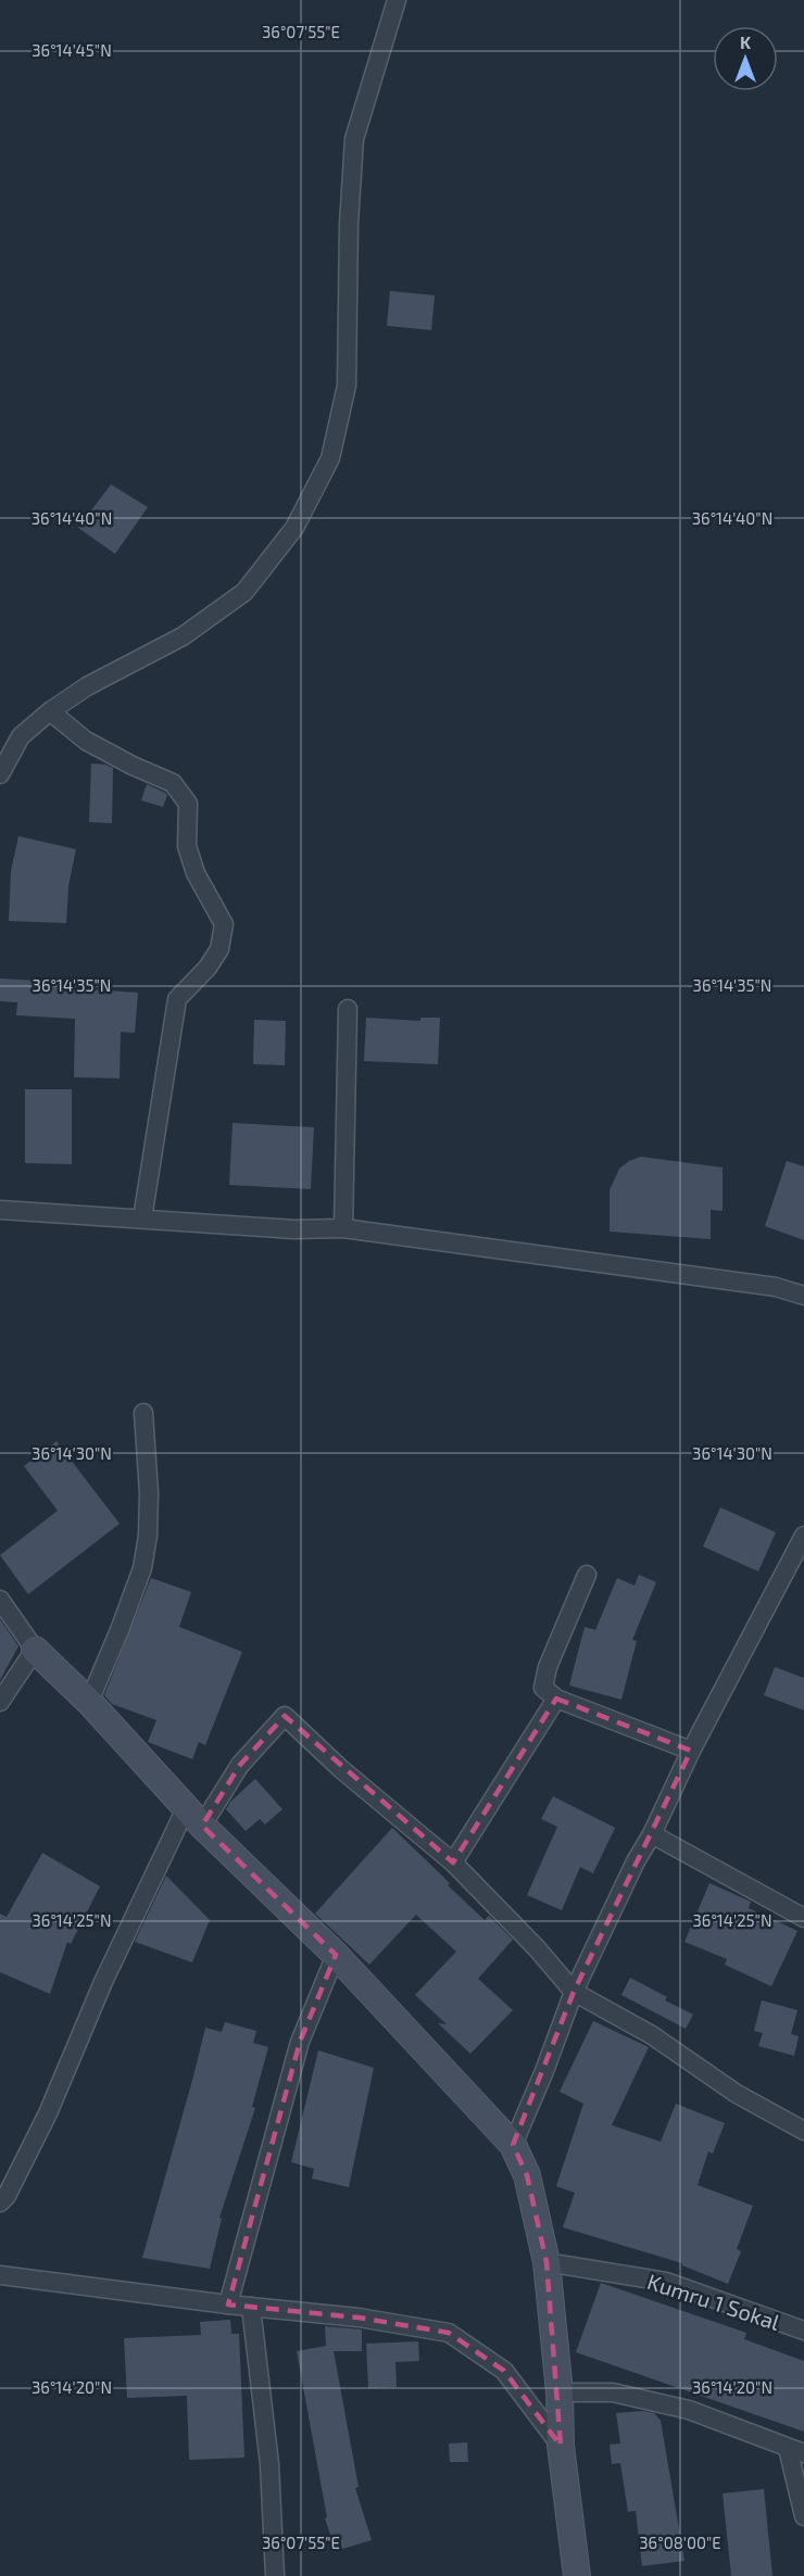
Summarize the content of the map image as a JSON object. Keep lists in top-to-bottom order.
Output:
{
  "streets": {
    "street": ["Kumru 1 Sokal"]
  },
  "north": "top",
  "coordinates": [
    "36°07'55\"E",
    "36°14'45\"N",
    "36°14'40\"N",
    "36°14'35\"N",
    "36°14'30\"N",
    "36°14'25\"N",
    "36°14'20\"N",
    "36°08'00\"E"
  ]
}
